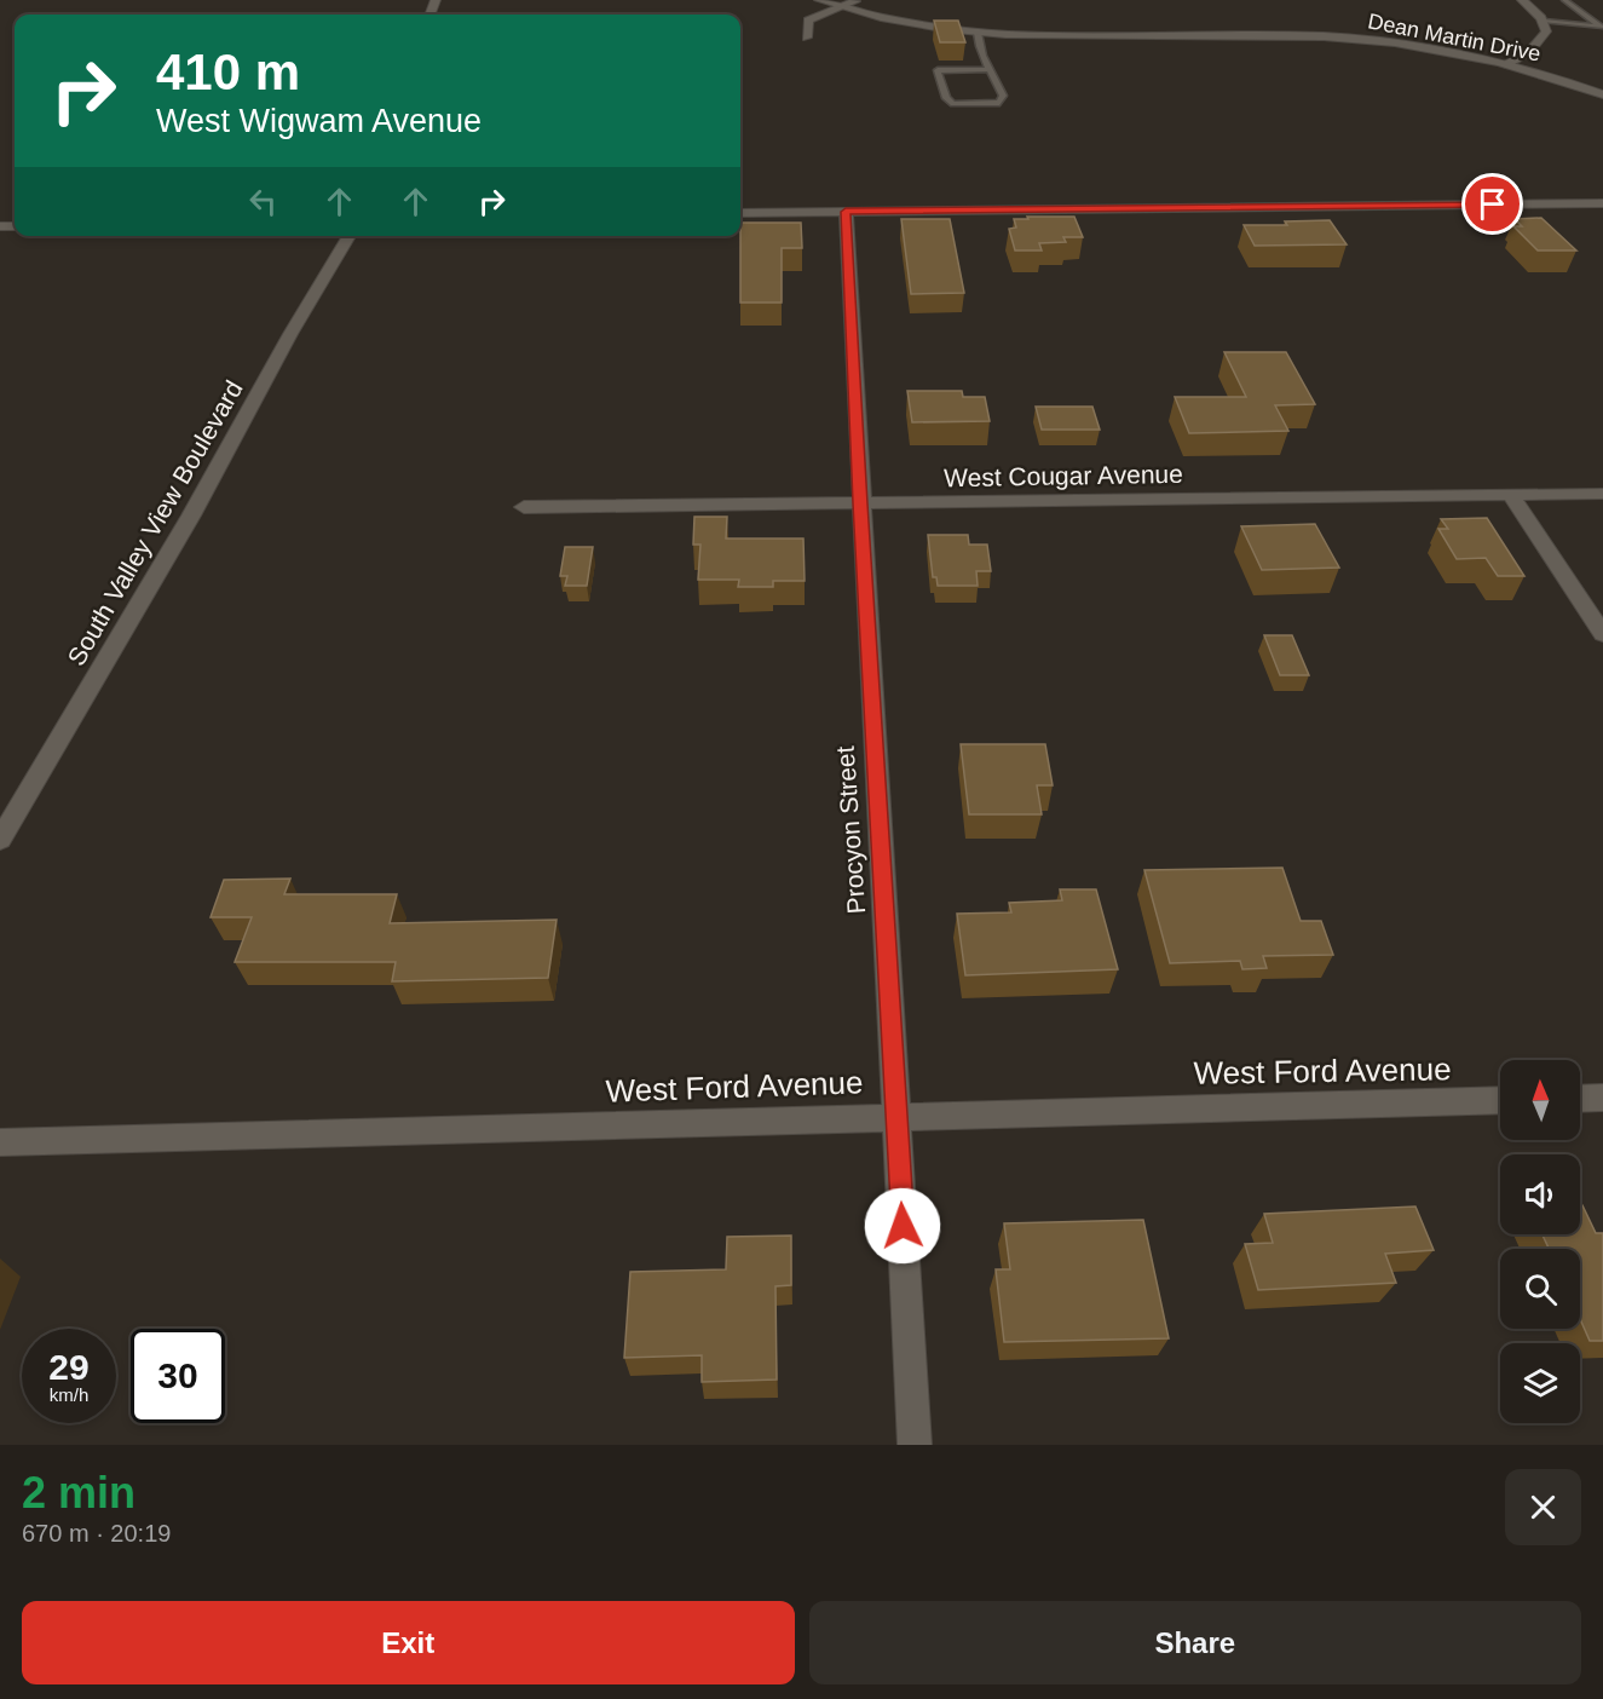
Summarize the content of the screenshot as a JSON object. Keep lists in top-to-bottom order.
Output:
{
  "streets": {
    "street": [
      "Dean Martin Drive",
      "West Cougar Avenue",
      "South Valley View Boulevard",
      "Procyon Street",
      "West Ford Avenue"
    ]
  },
  "crossings": [
    ["West Cougar Avenue", "Procyon Street"],
    ["Procyon Street", "West Ford Avenue"]
  ],
  "north": "top",
  "page": {
    "turn": ["410 m", "West Wigwam Avenue"],
    "speed": "29 km/h",
    "limit": "30",
    "heading": ["2 min", "670 m · 20:19"],
    "buttons": ["Exit", "Share"]
  }
}
